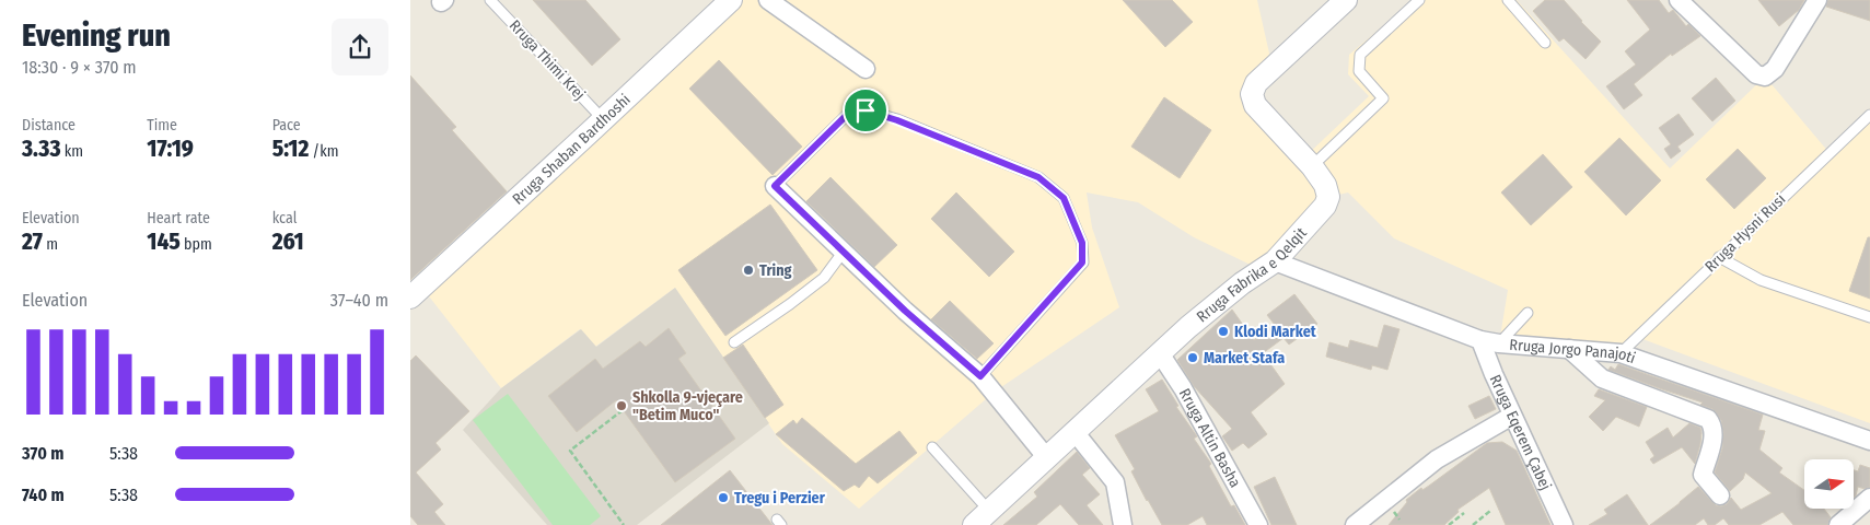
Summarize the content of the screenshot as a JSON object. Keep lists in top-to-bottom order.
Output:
{
  "streets": {
    "street": [
      "Rruga Shaban Bardhoshi",
      "Rruga Fabrika e Qelqit",
      "Rruga Jorgo Panajoti",
      "Rruga Eqerem Çabej",
      "Rruga Altin Basha"
    ],
    "lane": ["Rruga Thimi Krej", "Rruga Hysni Rusi"]
  },
  "crossings": [
    ["Rruga Thimi Krej", "Rruga Shaban Bardhoshi"],
    ["Rruga Hysni Rusi", "Rruga Jorgo Panajoti"],
    ["Rruga Fabrika e Qelqit", "Rruga Jorgo Panajoti"],
    ["Rruga Fabrika e Qelqit", "Rruga Altin Basha"],
    ["Rruga Jorgo Panajoti", "Rruga Eqerem Çabej"]
  ],
  "places": [
    "Tring",
    "Klodi Market",
    "Market Stafa",
    "Shkolla 9-vjeçare \"Betim Muco\"",
    "Tregu i Perzier"
  ],
  "north": "right",
  "page": {
    "heading": ["Evening run", "18:30 · 9 × 370 m"],
    "stats": [
      ["Distance", "3.33 km"],
      ["Time", "17:19"],
      ["Pace", "5:12 /km"],
      ["Elevation", "27 m"],
      ["Heart rate", "145 bpm"],
      ["kcal", "261"]
    ],
    "chart": ["Elevation", "37–40 m"],
    "list": [
      {
        "name": "370 m",
        "note": "5:38"
      },
      {
        "name": "740 m",
        "note": "5:38"
      }
    ]
  }
}
